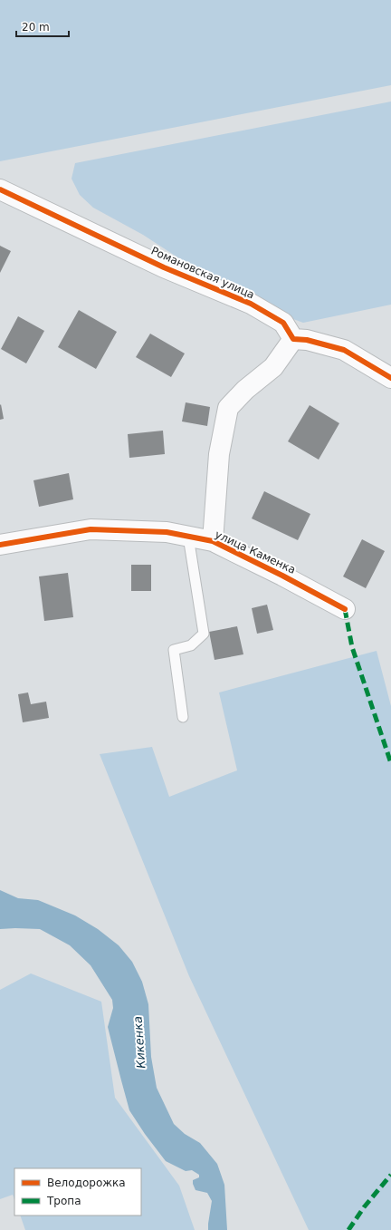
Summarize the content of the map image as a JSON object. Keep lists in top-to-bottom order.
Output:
{
  "streets": {
    "street": ["Романовская улица", "улица Каменка"]
  },
  "water": ["Кикенка"],
  "legend": ["Велодорожка", "Тропа"],
  "scale_bar": "20 m"
}
